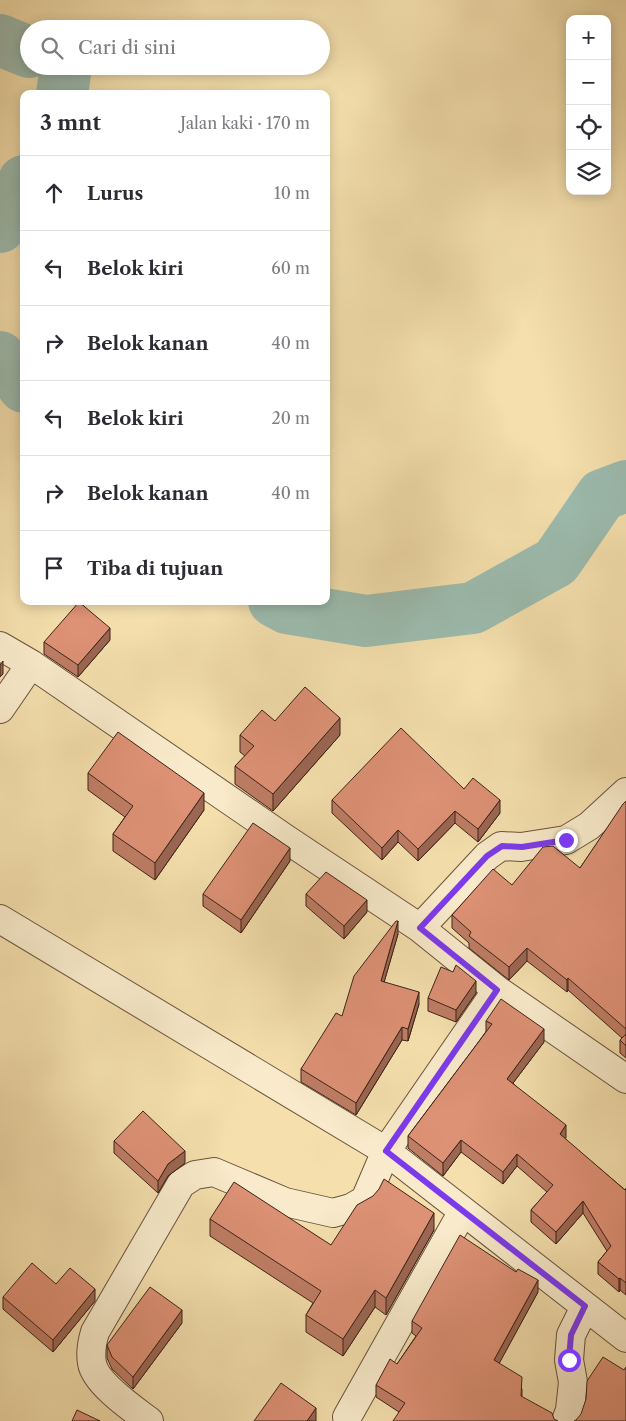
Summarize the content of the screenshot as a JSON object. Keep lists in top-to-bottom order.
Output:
{
  "page": {
    "map_buttons": ["+", "−"],
    "search": "Cari di sini",
    "heading": ["3 mnt", "Jalan kaki · 170 m"],
    "list": [
      ["Lurus", "10 m"],
      ["Belok kiri", "60 m"],
      ["Belok kanan", "40 m"],
      ["Belok kiri", "20 m"],
      ["Belok kanan", "40 m"],
      "Tiba di tujuan"
    ]
  }
}
